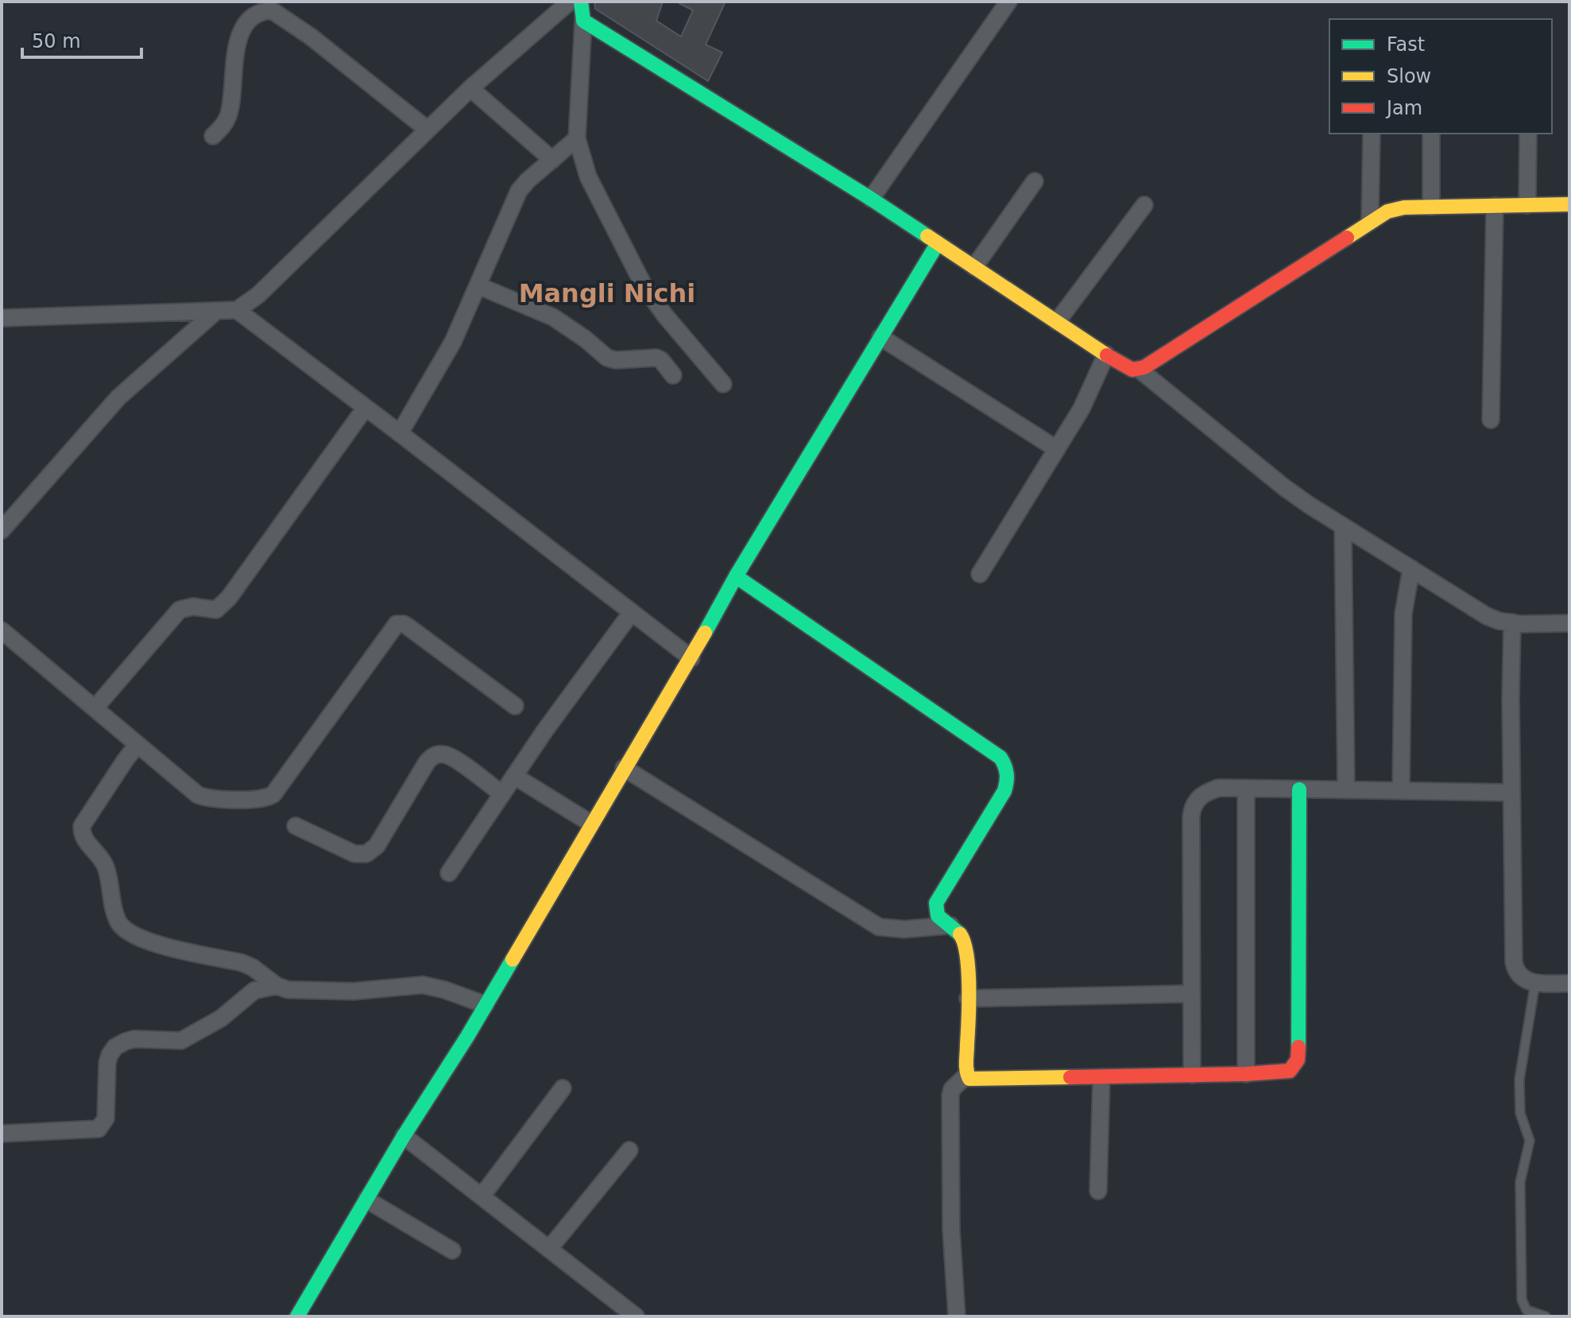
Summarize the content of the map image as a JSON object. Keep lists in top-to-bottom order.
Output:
{
  "districts": ["Mangli Nichi"],
  "legend": ["Fast", "Slow", "Jam"],
  "scale_bar": "50 m"
}
